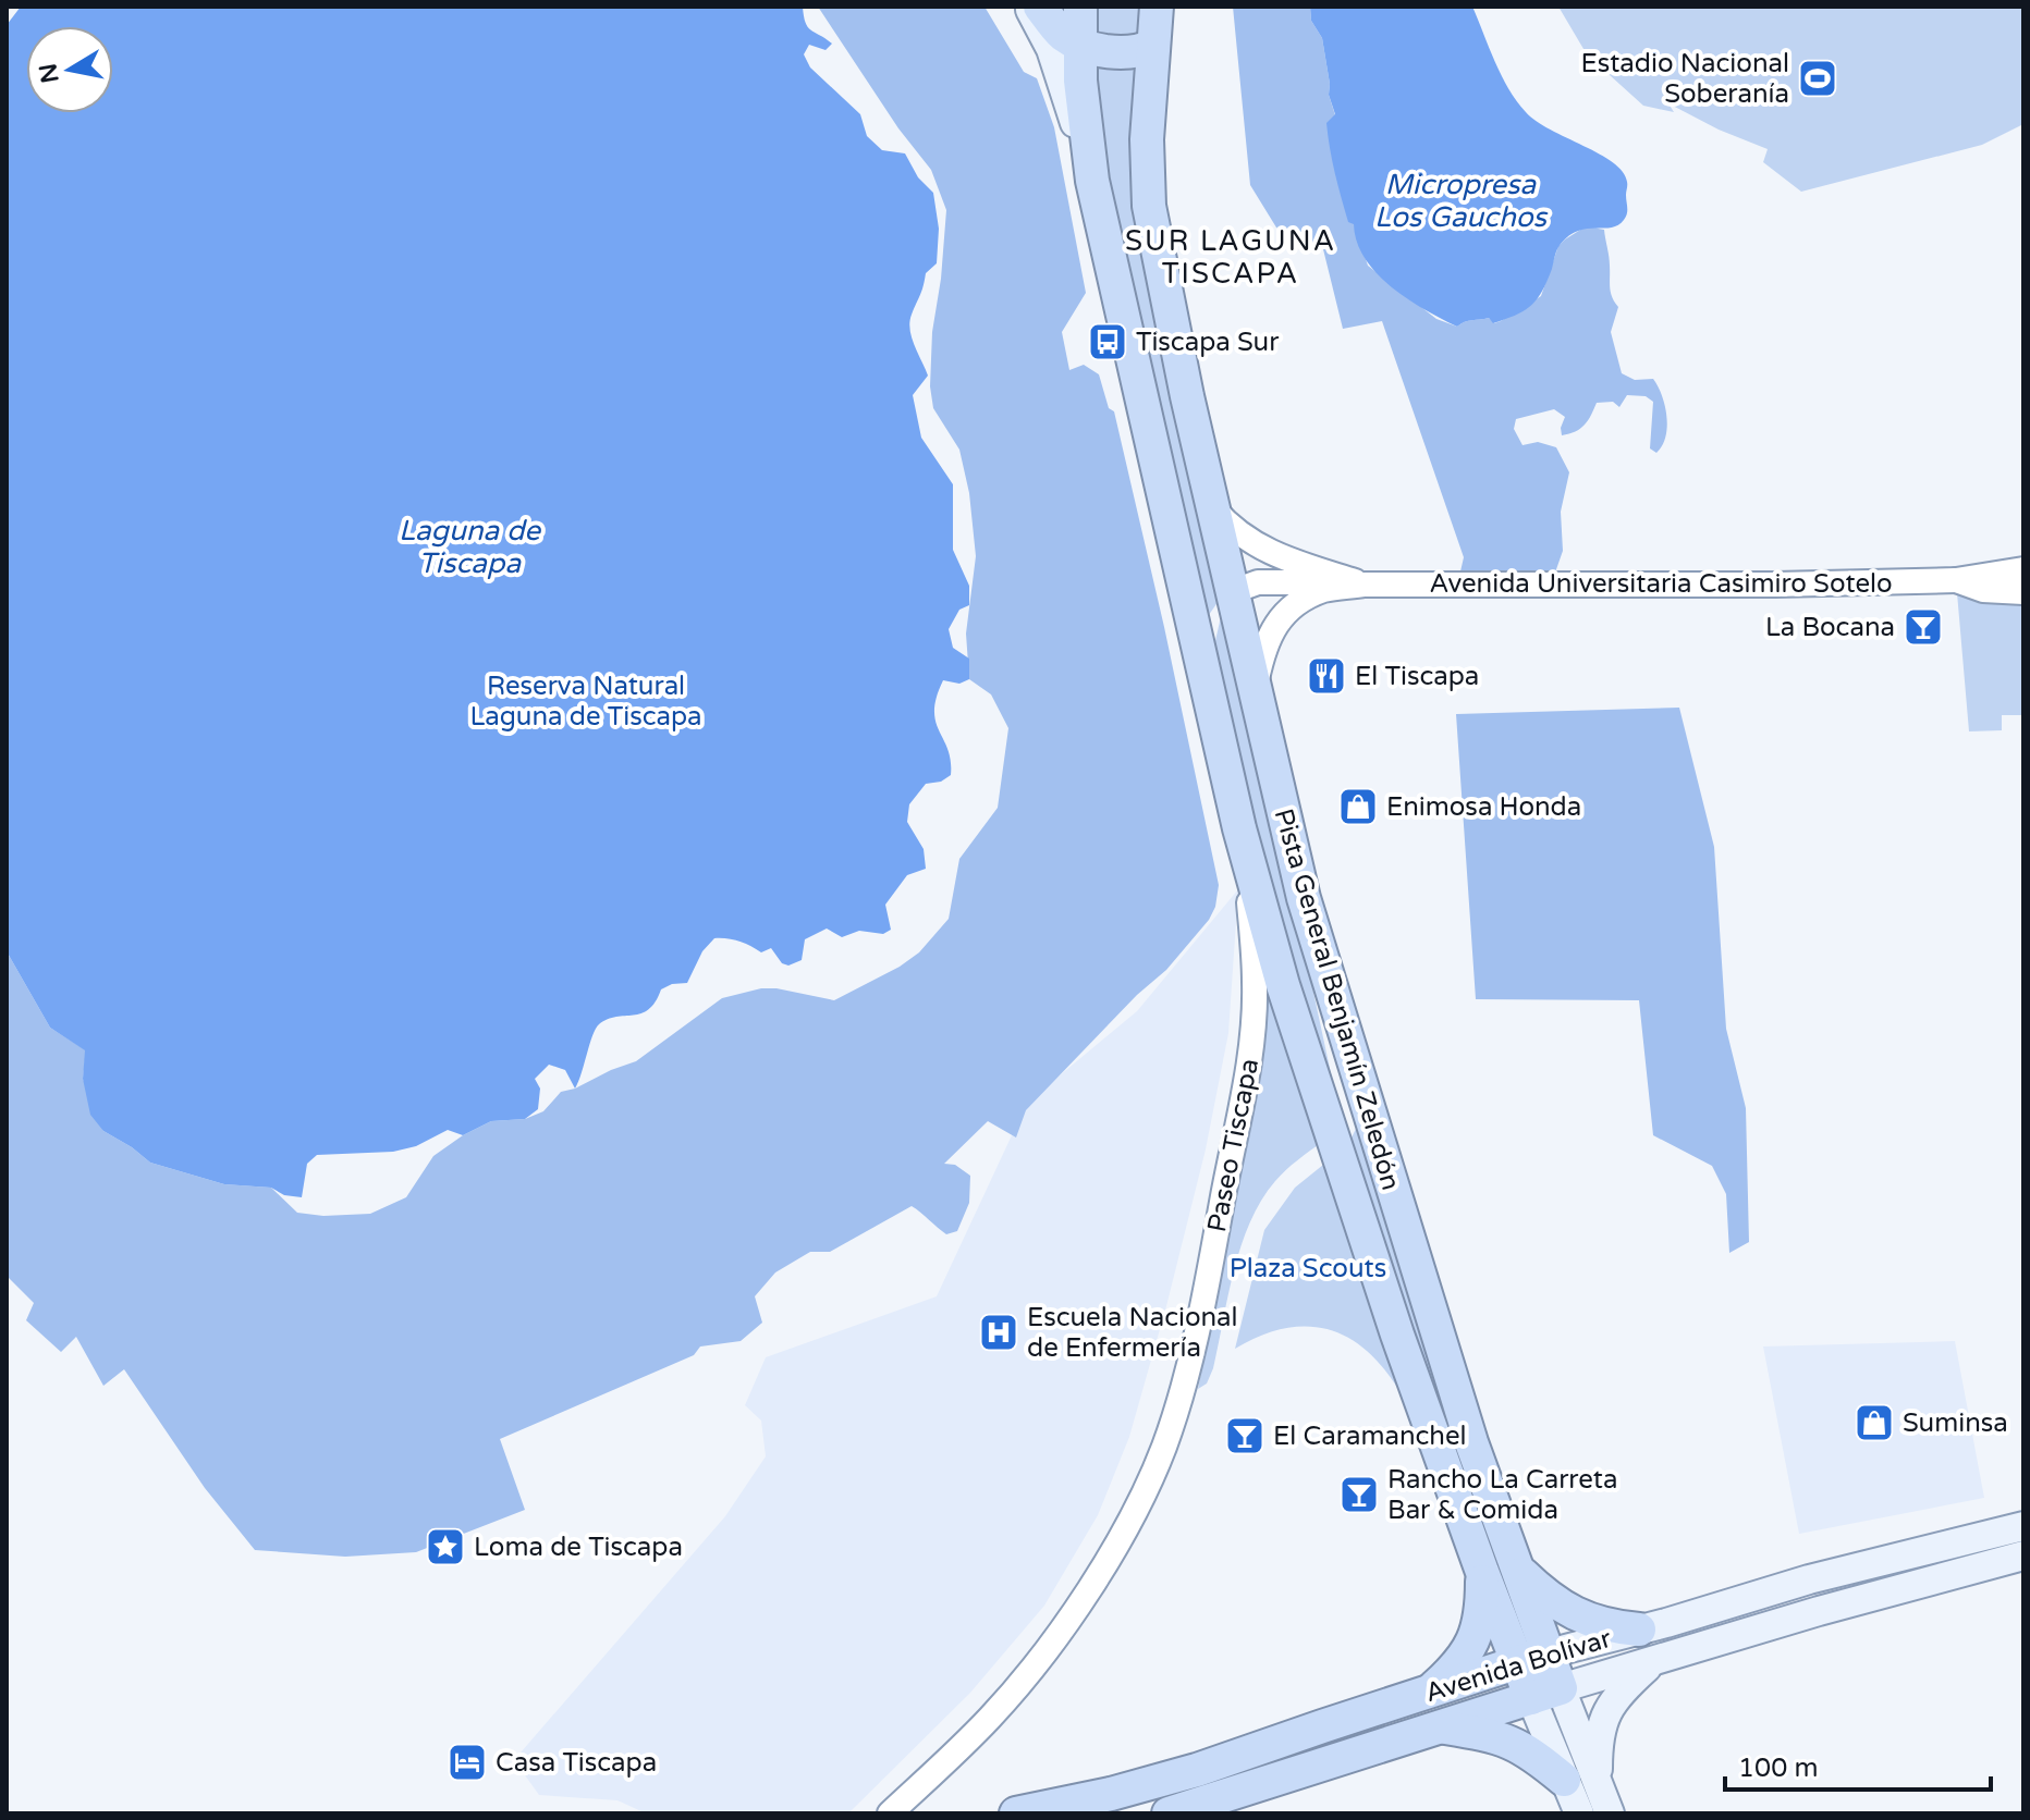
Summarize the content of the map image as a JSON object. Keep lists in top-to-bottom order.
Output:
{
  "streets": {
    "highway": ["Pista General Benjamín Zeledón", "Avenida Bolívar"],
    "street": ["Avenida Universitaria Casimiro Sotelo", "Paseo Tiscapa"]
  },
  "crossings": [
    ["Avenida Universitaria Casimiro Sotelo", "Pista General Benjamín Zeledón"],
    ["Pista General Benjamín Zeledón", "Paseo Tiscapa"],
    ["Pista General Benjamín Zeledón", "Avenida Bolívar"]
  ],
  "districts": ["SUR LAGUNA TISCAPA"],
  "water": ["Micropresa Los Gauchos", "Laguna de Tiscapa"],
  "parks": ["Reserva Natural Laguna de Tiscapa", "Plaza Scouts"],
  "places": {
    "sports": ["Estadio Nacional Soberanía"],
    "bus stop": ["Tiscapa Sur"],
    "bar": ["La Bocana", "El Caramanchel", "Rancho La Carreta Bar & Comida"],
    "restaurant": ["El Tiscapa"],
    "shop": ["Enimosa Honda", "Suminsa"],
    "hospital": ["Escuela Nacional de Enfermería"],
    "place": ["Loma de Tiscapa"],
    "hotel": ["Casa Tiscapa"]
  },
  "scale_bar": "100 m",
  "north": "left"
}
